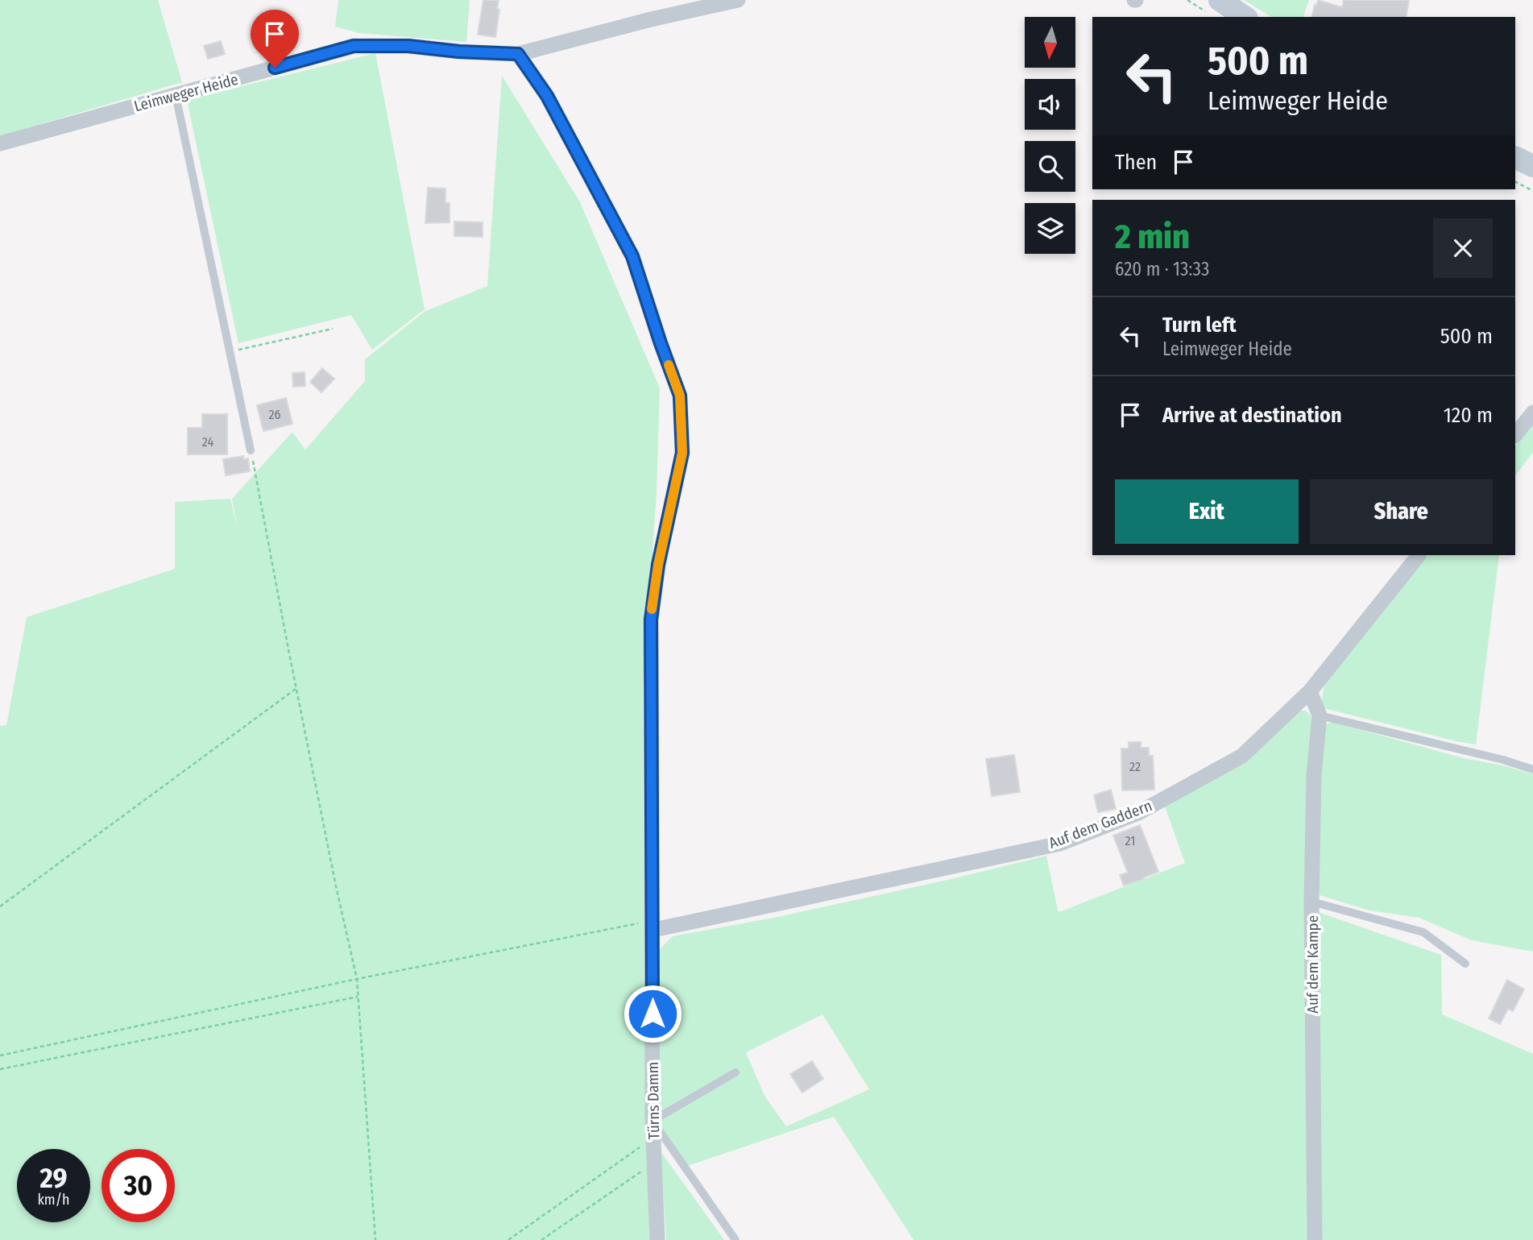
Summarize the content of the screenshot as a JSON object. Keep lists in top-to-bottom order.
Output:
{
  "streets": {
    "street": [
      "Leimweger Heide",
      "Auf dem Gaddern",
      "Auf dem Kampe",
      "Türns Damm"
    ]
  },
  "crossings": [
    ["Leimweger Heide", "Türns Damm"],
    ["Auf dem Gaddern", "Auf dem Kampe"],
    ["Auf dem Gaddern", "Türns Damm"]
  ],
  "house_numbers": [
    "26",
    "24",
    "22",
    "21"
  ],
  "north": "bottom",
  "page": {
    "turn": ["500 m", "Leimweger Heide"],
    "then": "Then",
    "heading": ["2 min", "620 m · 13:33"],
    "list": [
      {
        "name": "Turn left",
        "note": "Leimweger Heide",
        "value": "500 m"
      },
      {
        "name": "Arrive at destination",
        "value": "120 m"
      }
    ],
    "buttons": ["Exit", "Share"],
    "speed": "29 km/h",
    "limit": "30"
  }
}
